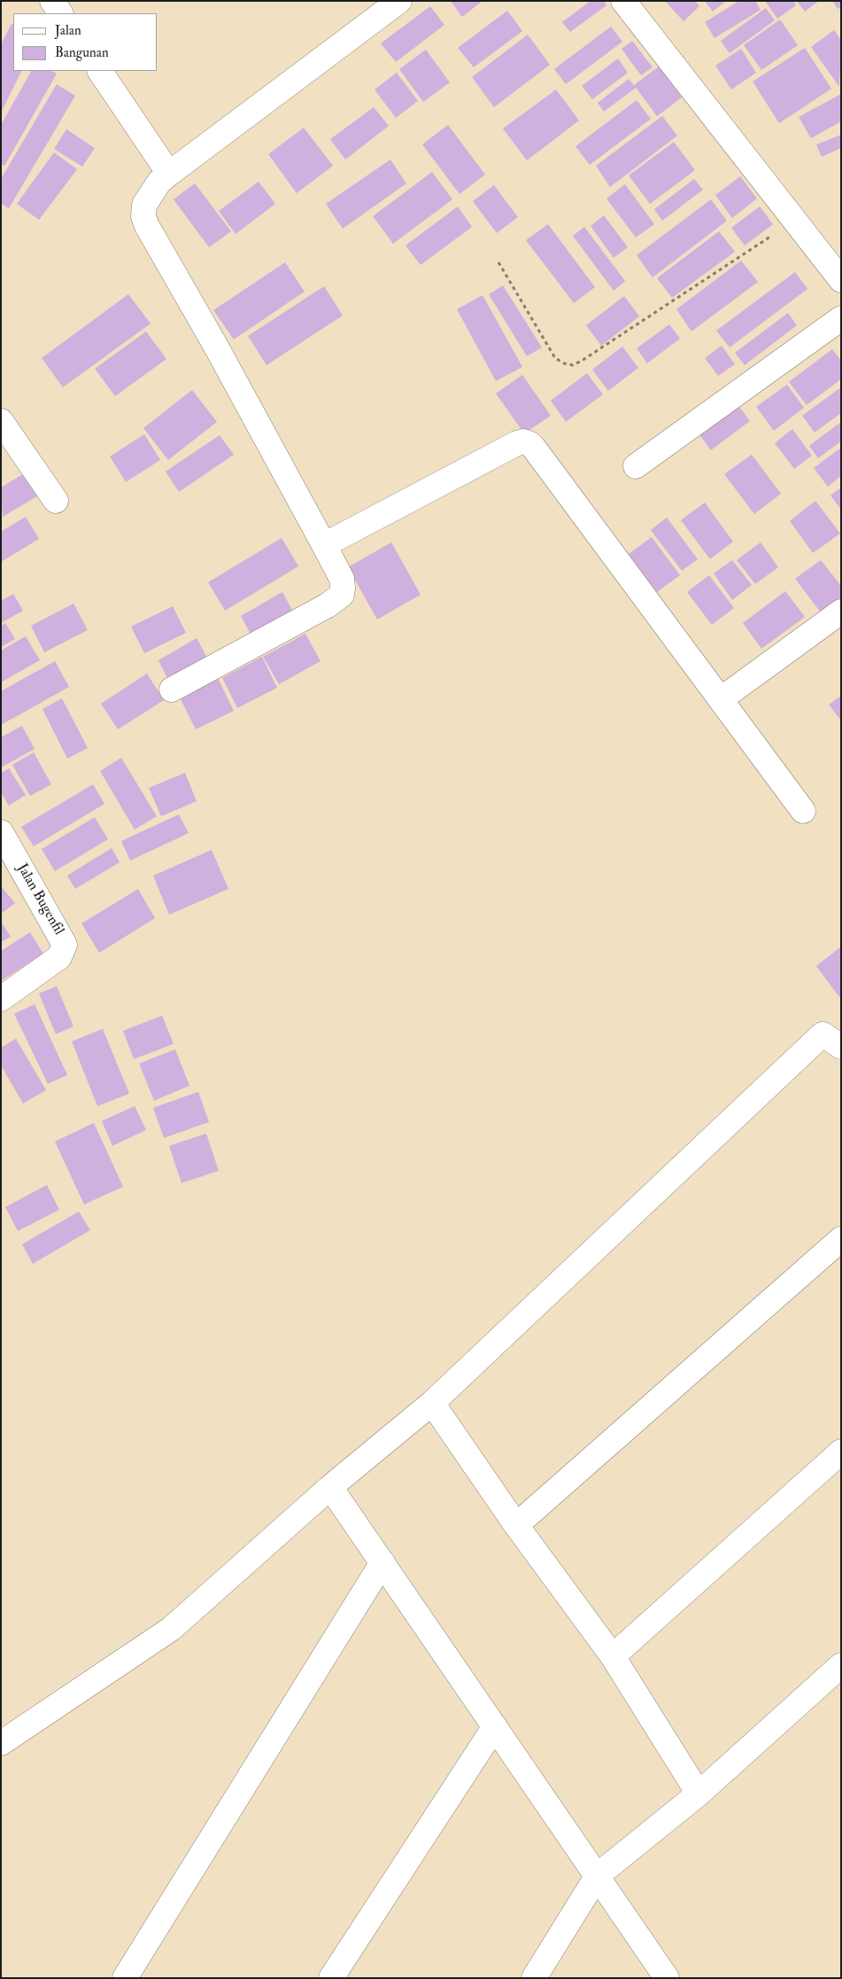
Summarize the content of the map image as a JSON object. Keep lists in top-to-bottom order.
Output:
{
  "streets": {
    "street": ["Jalan Bugenfil"]
  },
  "legend": ["Jalan", "Bangunan"]
}
